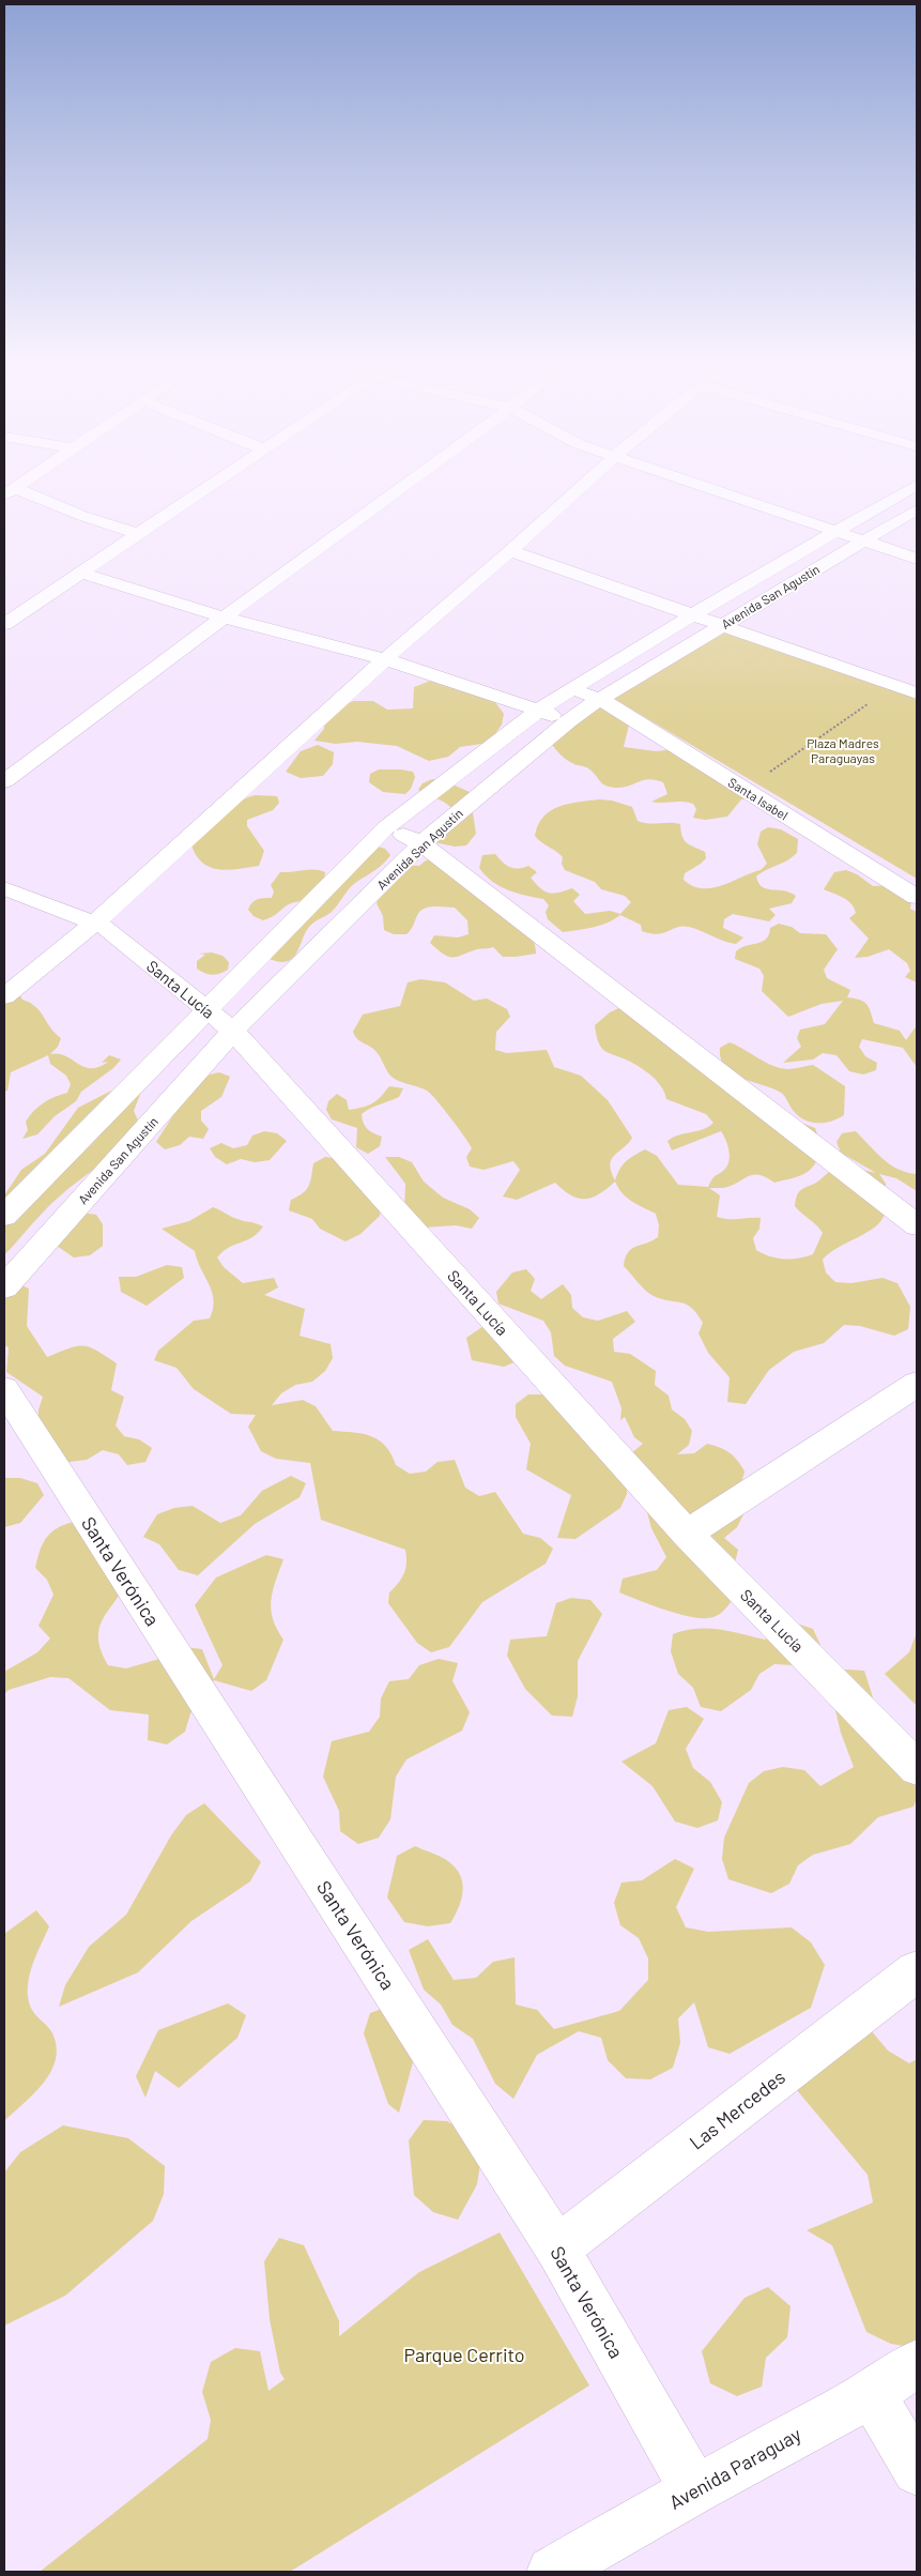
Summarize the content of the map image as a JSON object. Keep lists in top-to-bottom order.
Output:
{
  "streets": {
    "street": [
      "Avenida San Agustín",
      "Santa Isabel",
      "Santa Lucía",
      "Santa Verónica",
      "Las Mercedes",
      "Avenida Paraguay"
    ]
  },
  "crossings": [
    ["Avenida San Agustín", "Santa Isabel"],
    ["Avenida San Agustín", "Santa Lucía"],
    ["Santa Verónica", "Las Mercedes"],
    ["Santa Verónica", "Avenida Paraguay"]
  ],
  "parks": ["Plaza Madres Paraguayas", "Parque Cerrito"]
}
